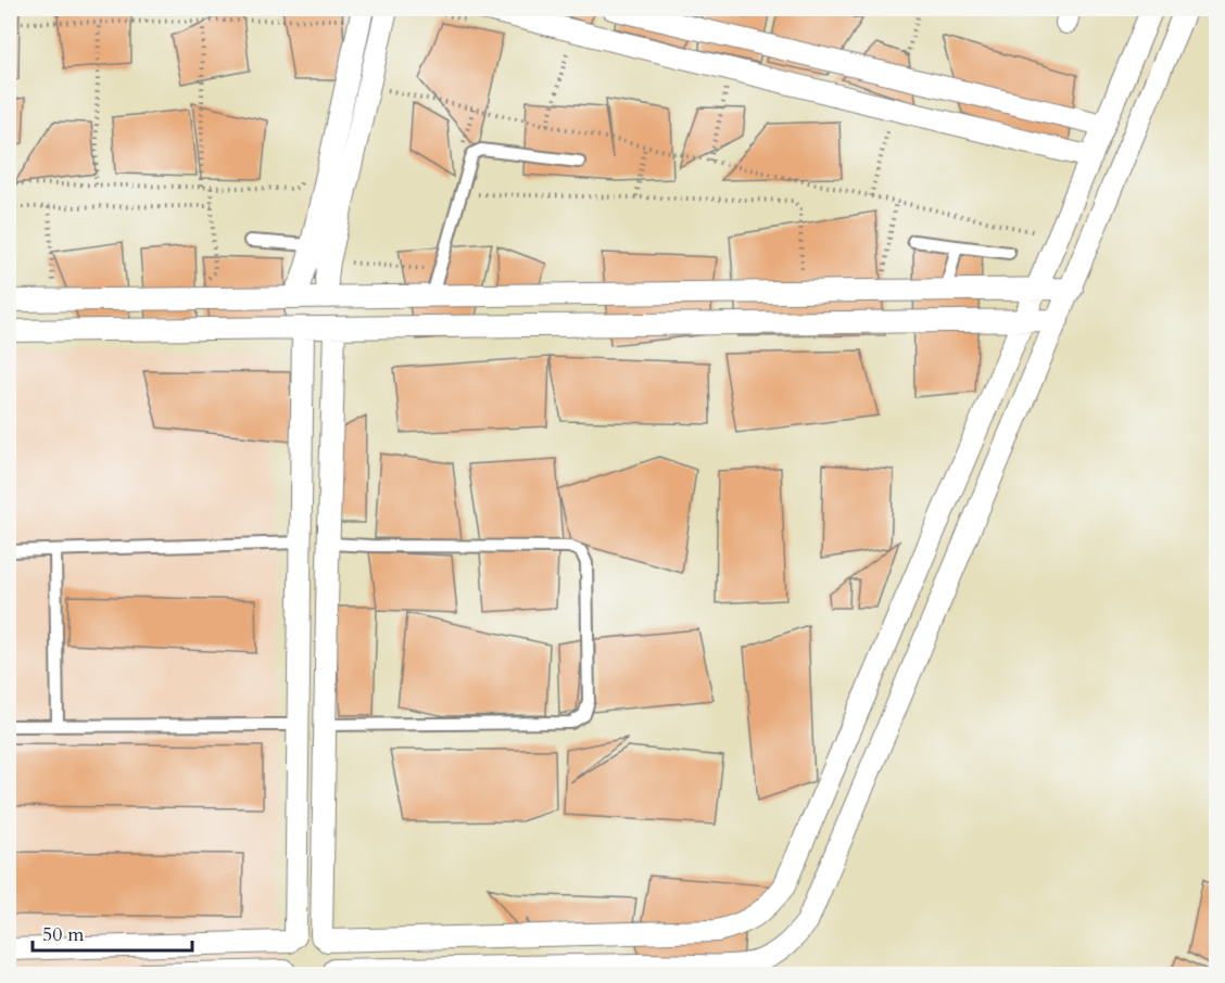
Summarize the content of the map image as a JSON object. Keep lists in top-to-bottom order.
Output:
{
  "scale_bar": "50 m"
}
